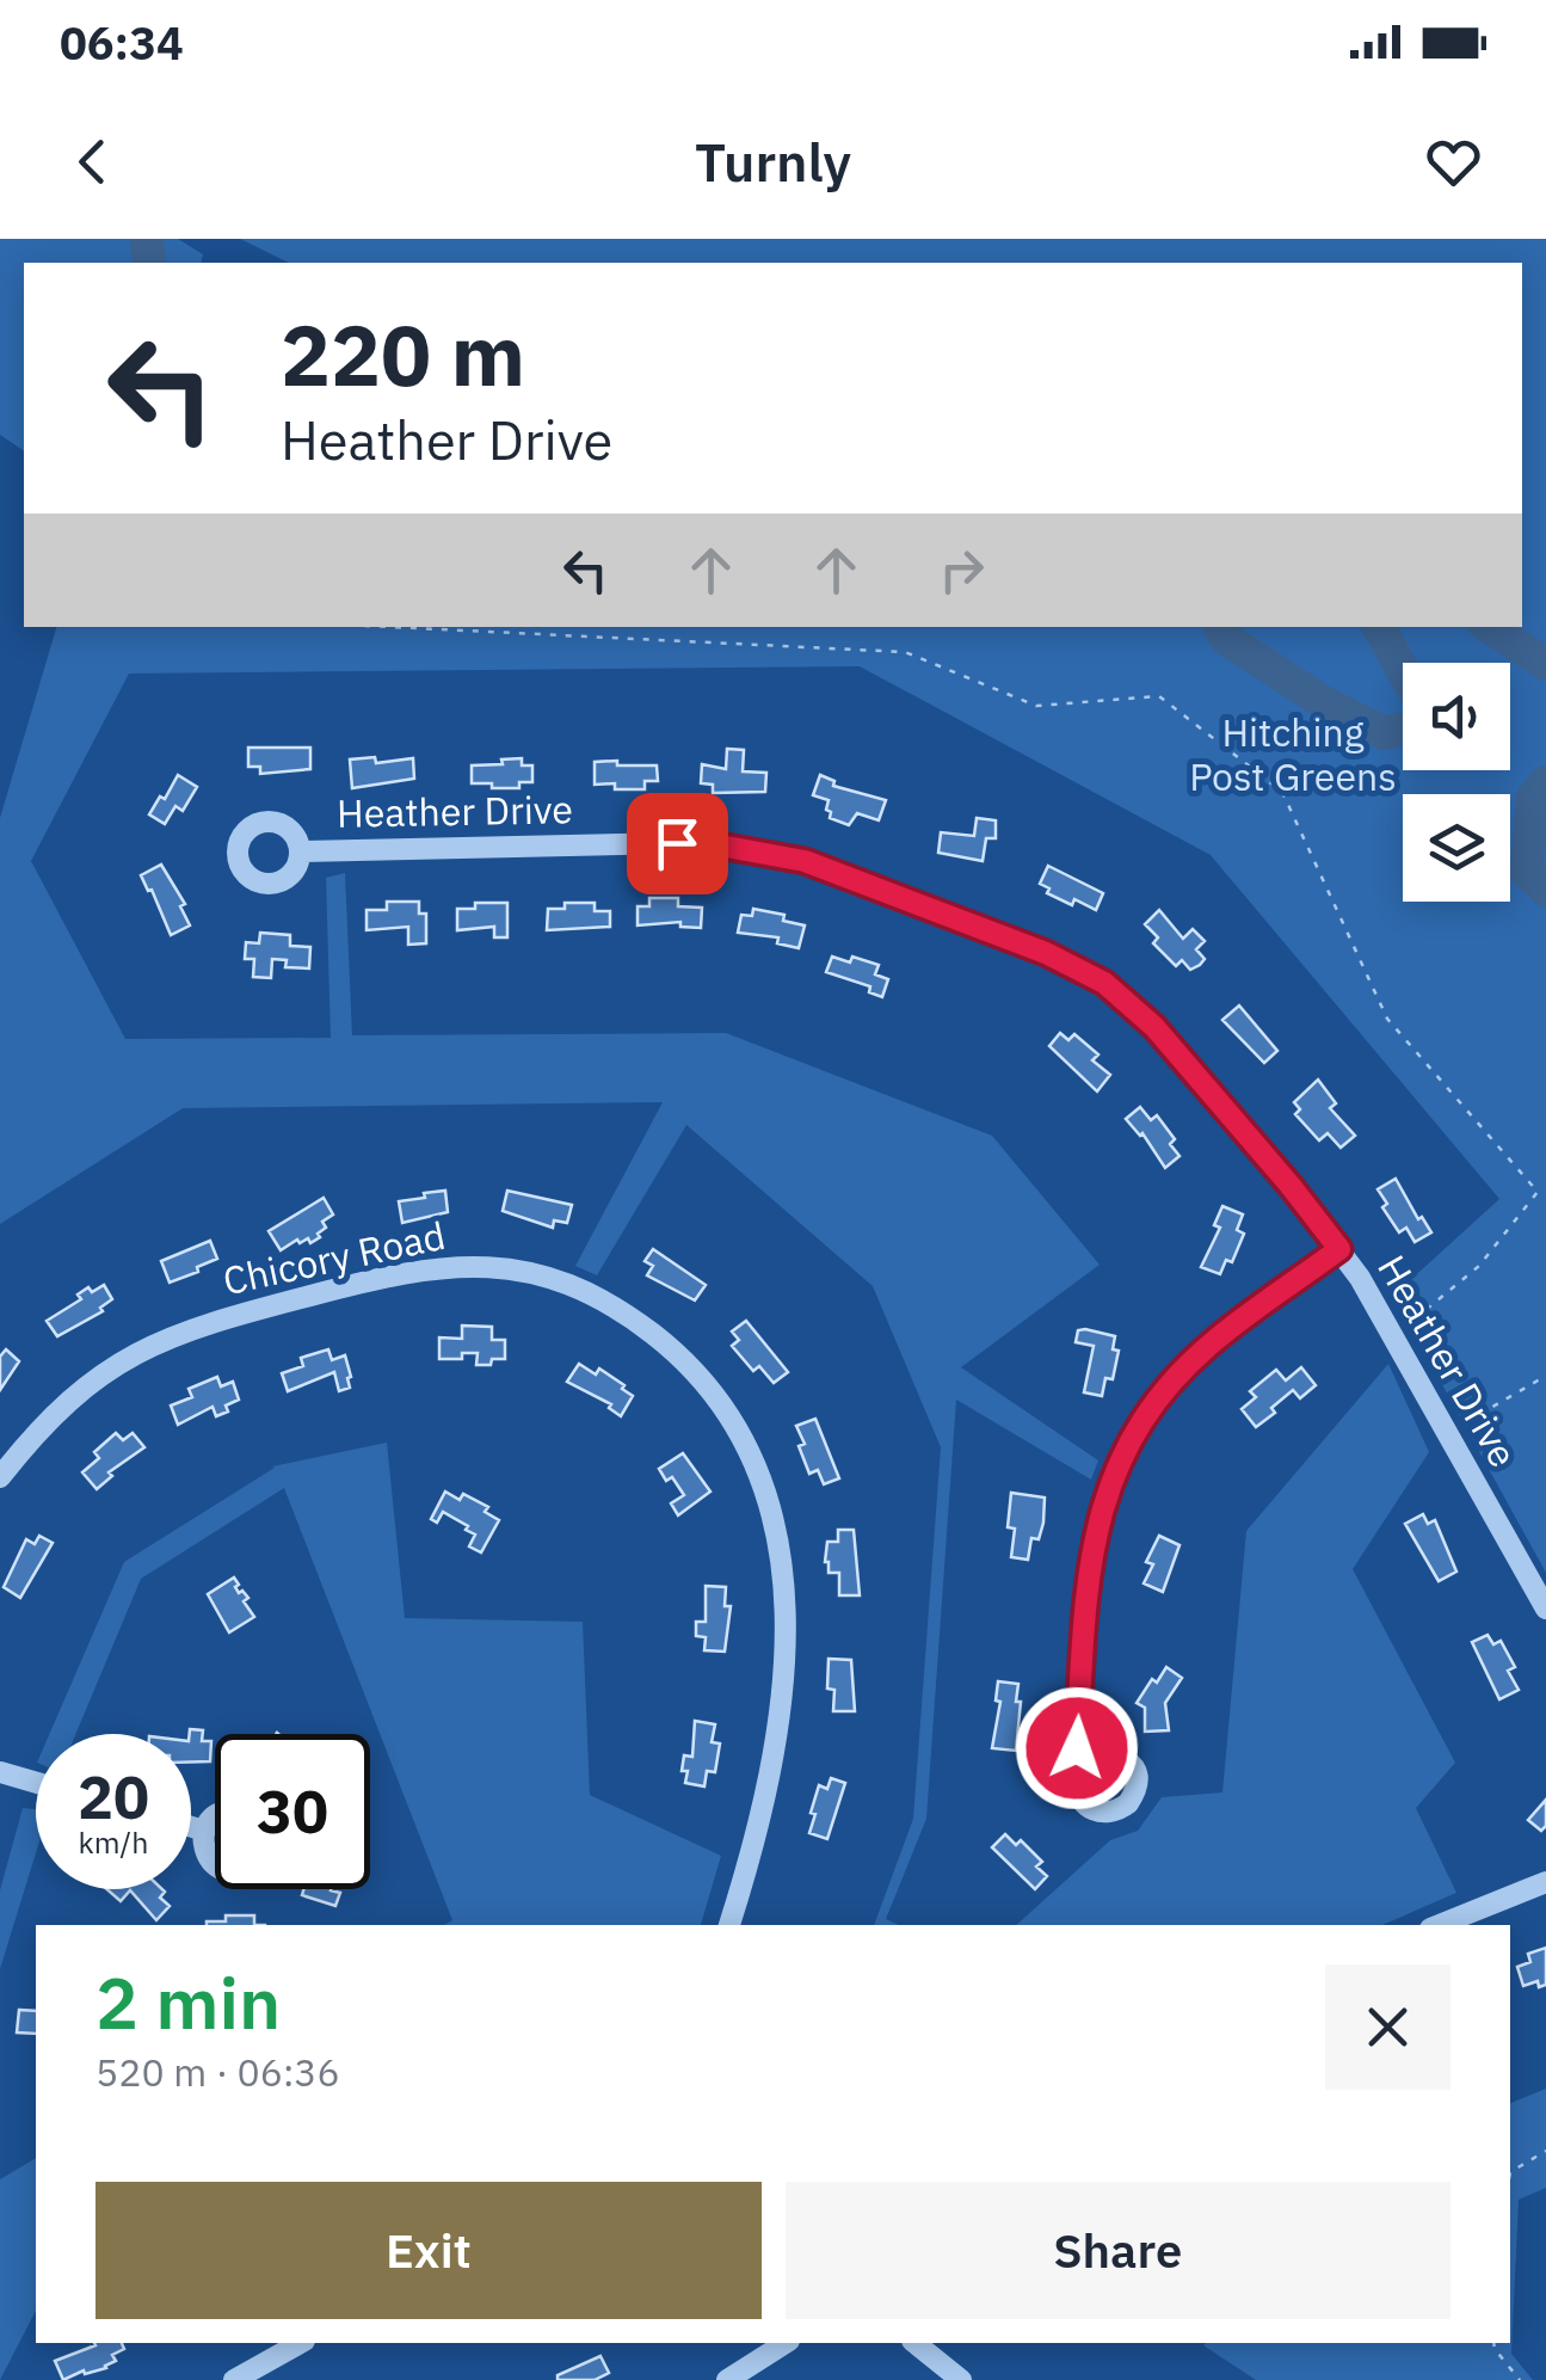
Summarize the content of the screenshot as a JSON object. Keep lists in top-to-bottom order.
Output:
{
  "streets": {
    "street": ["Heather Drive", "Chicory Road"]
  },
  "parks": ["Hitching Post Greens"],
  "page": {
    "status": "06:34",
    "header": "Turnly",
    "turn": ["220 m", "Heather Drive"],
    "speed": "20 km/h",
    "limit": "30",
    "heading": ["2 min", "520 m · 06:36"],
    "buttons": ["Exit", "Share"]
  }
}
